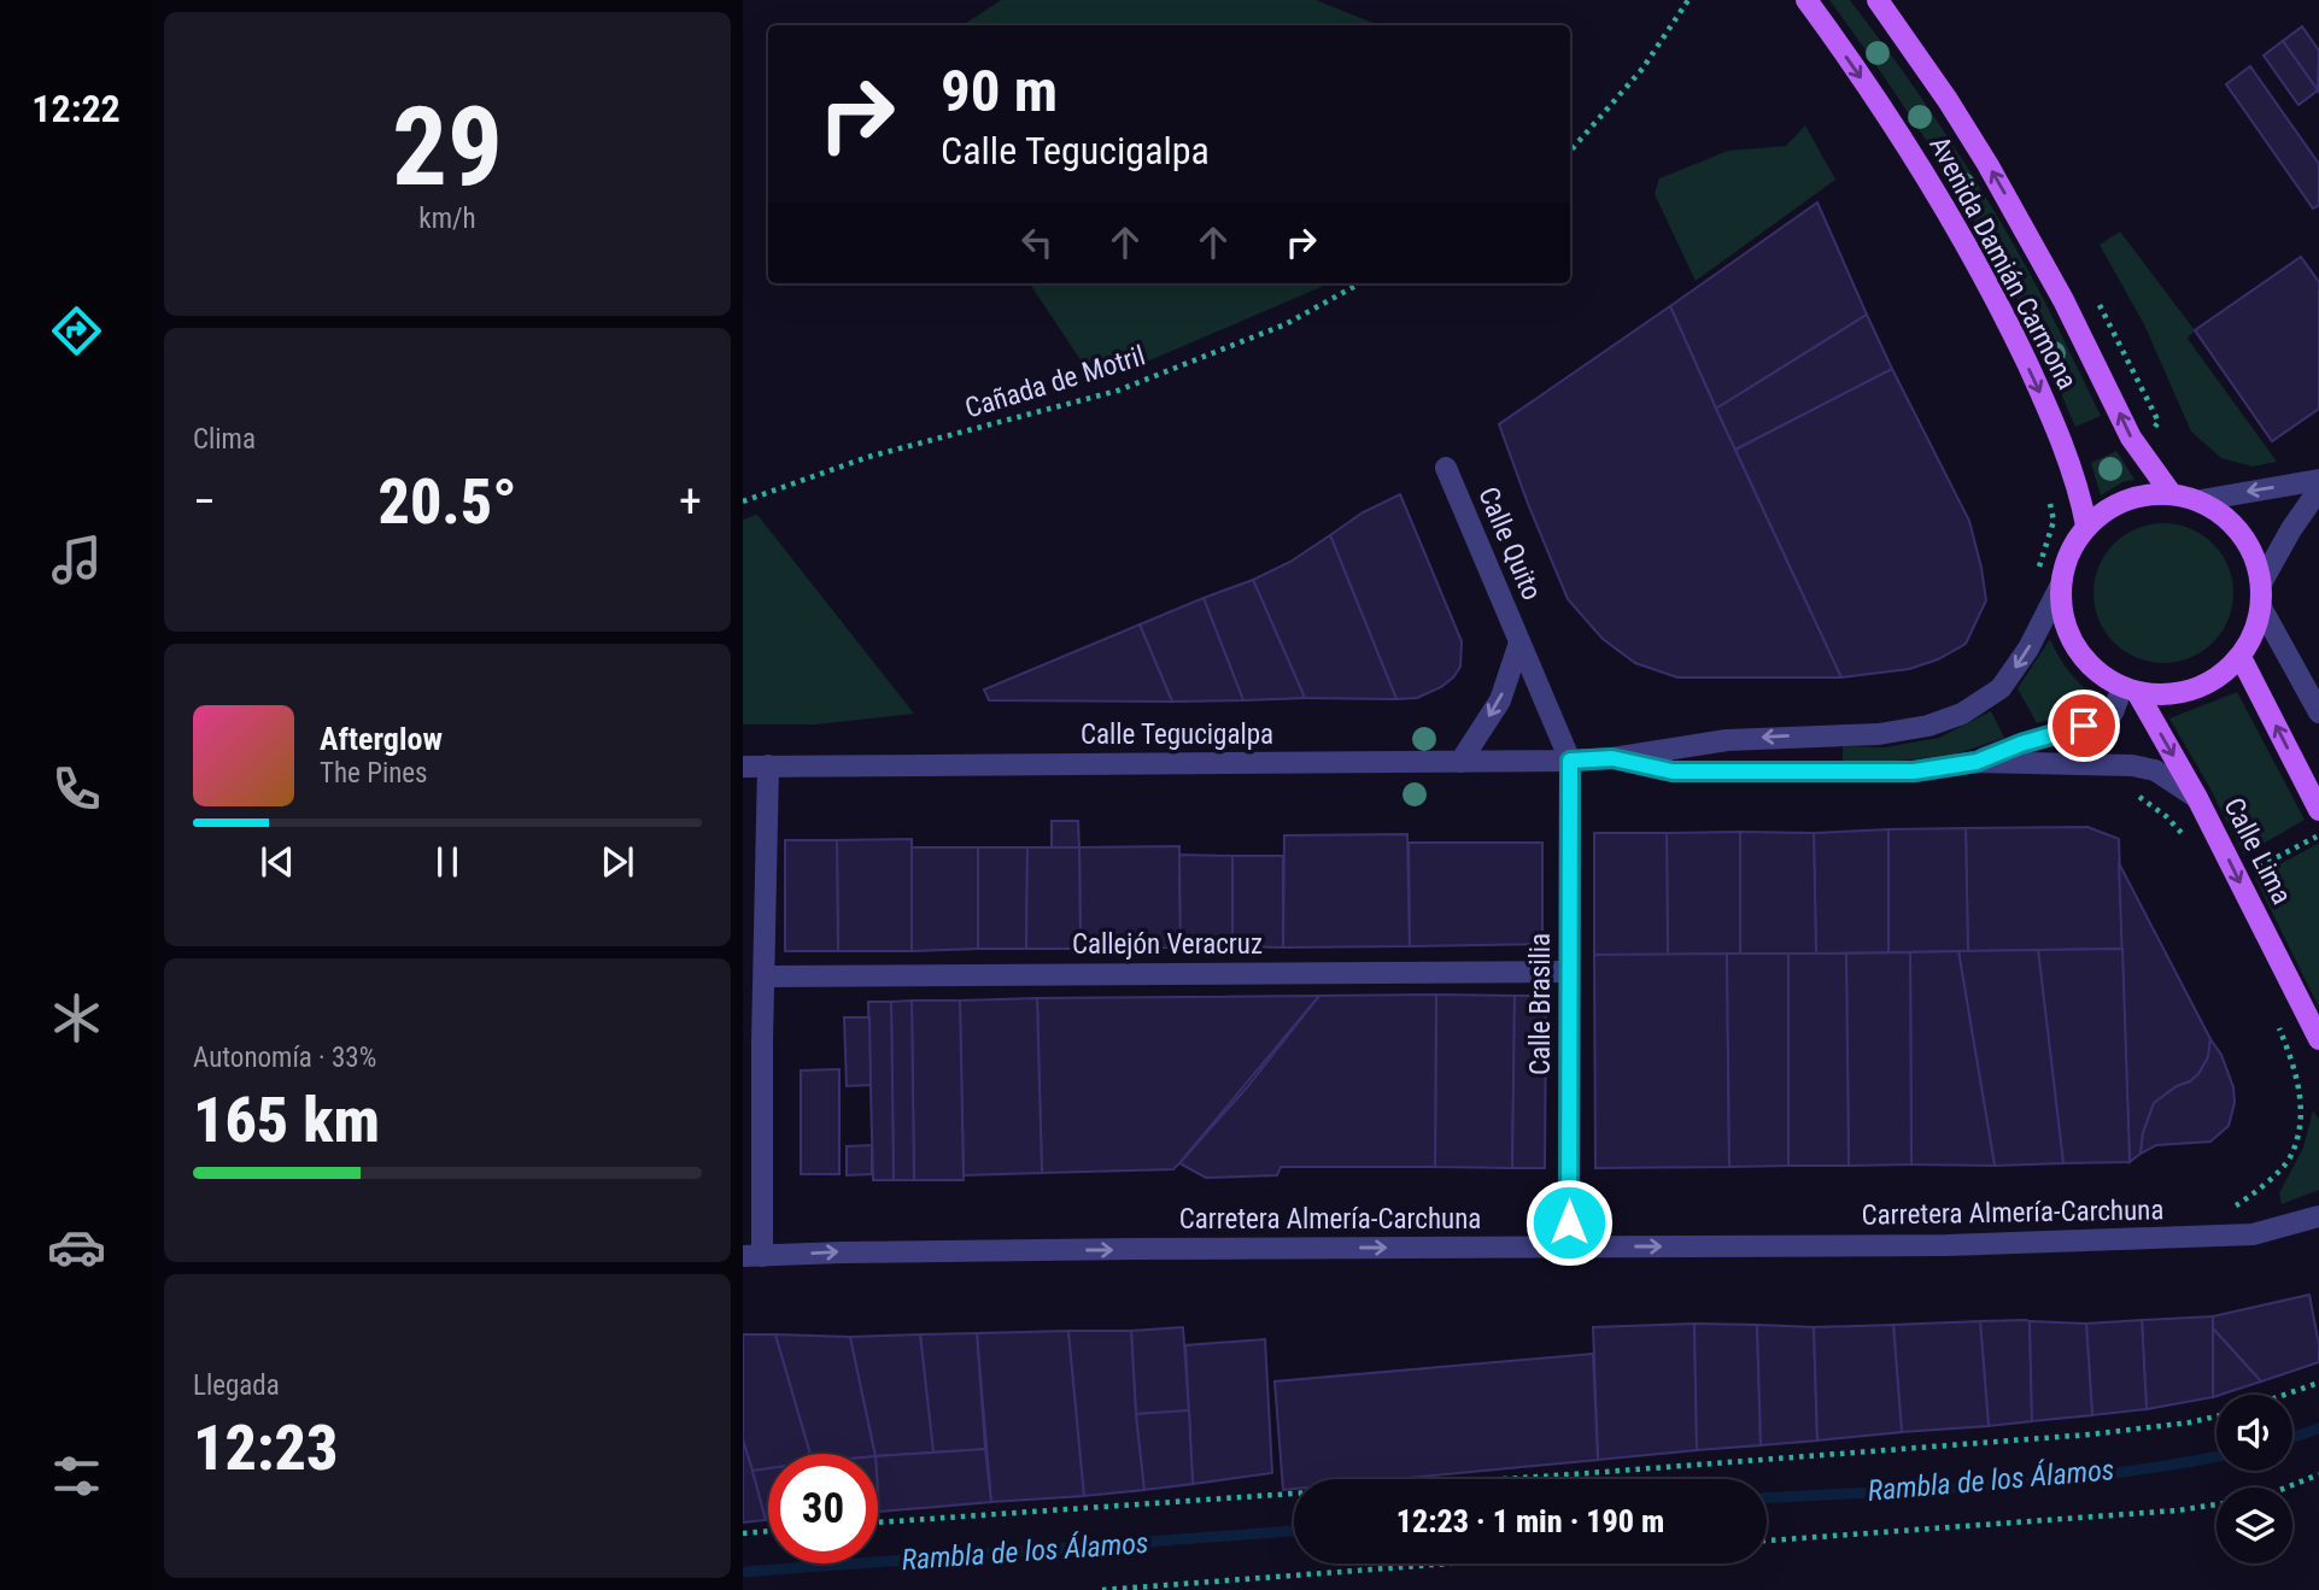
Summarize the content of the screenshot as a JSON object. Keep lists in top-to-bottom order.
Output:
{
  "streets": {
    "main road": ["Avenida Damián Carmona", "Calle Lima"],
    "street": [
      "Calle Quito",
      "Calle Tegucigalpa",
      "Callejón Veracruz",
      "Calle Brasilia",
      "Carretera Almería-Carchuna"
    ],
    "path": ["Cañada de Motril"]
  },
  "crossings": [
    ["Avenida Damián Carmona", "Calle Tegucigalpa"],
    ["Avenida Damián Carmona", "Calle Lima"],
    ["Calle Quito", "Calle Tegucigalpa"],
    ["Calle Quito", "Calle Brasilia"],
    ["Calle Tegucigalpa", "Calle Lima"],
    ["Calle Tegucigalpa", "Calle Brasilia"],
    ["Callejón Veracruz", "Calle Brasilia"],
    ["Calle Brasilia", "Carretera Almería-Carchuna"]
  ],
  "one_way": ["Carretera Almería-Carchuna"],
  "water": ["Rambla de los Álamos"],
  "page": {
    "tabs": "12:22",
    "tile": [
      ["29", "km/h"],
      "Clima",
      ["Autonomía · 33%", "165 km"],
      ["Llegada", "12:23"]
    ],
    "turn": ["90 m", "Calle Tegucigalpa"],
    "heat": ["−", "20.5°", "+"],
    "song": ["Afterglow", "The Pines"],
    "limit": "30",
    "trip": "12:23 · 1 min · 190 m"
  }
}
